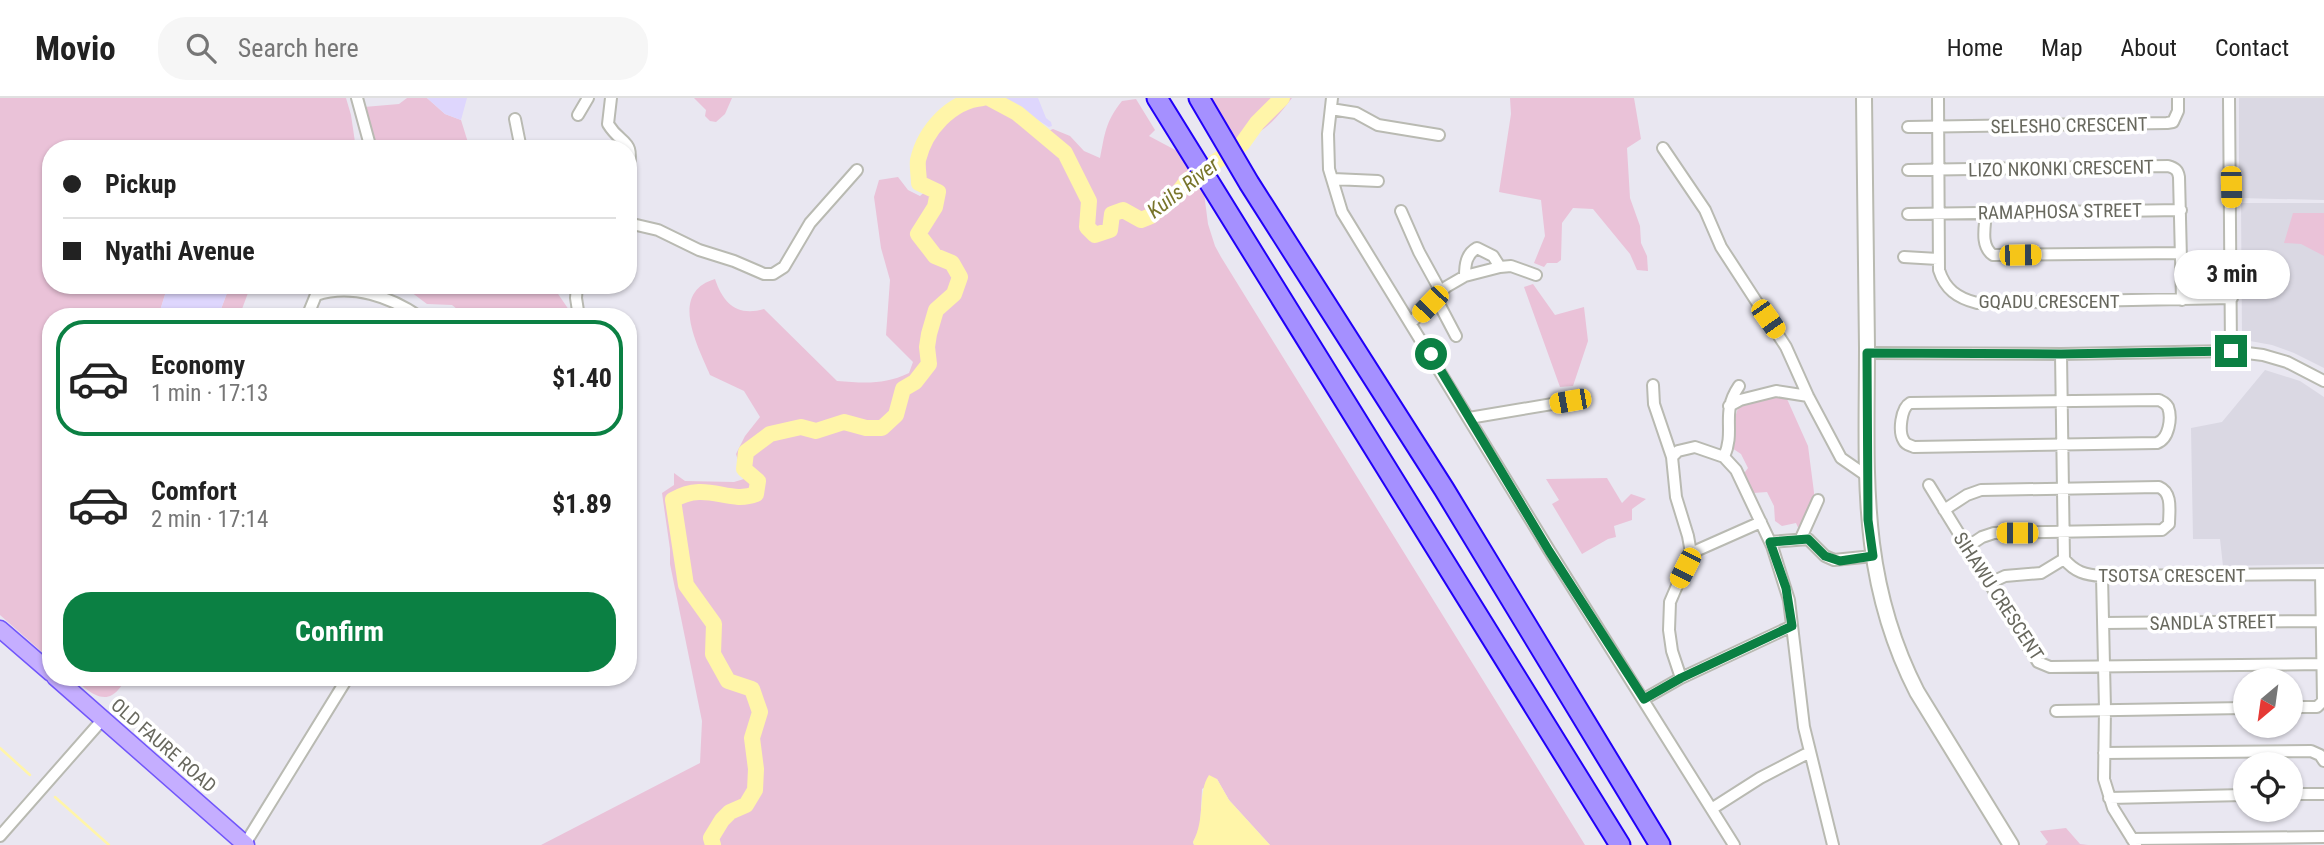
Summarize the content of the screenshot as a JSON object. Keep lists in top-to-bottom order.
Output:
{
  "streets": {
    "main road": ["OLD FAURE ROAD"],
    "street": [
      "SELESHO CRESCENT",
      "LIZO NKONKI CRESCENT",
      "RAMAPHOSA STREET",
      "GQADU CRESCENT",
      "TSOTSA CRESCENT",
      "SIHAWU CRESCENT",
      "SANDLA STREET"
    ]
  },
  "crossings": [
    ["SELESHO CRESCENT", "GQADU CRESCENT"],
    ["LIZO NKONKI CRESCENT", "RAMAPHOSA STREET"],
    ["LIZO NKONKI CRESCENT", "GQADU CRESCENT"],
    ["RAMAPHOSA STREET", "GQADU CRESCENT"]
  ],
  "water": ["Kuils River"],
  "north": "bottom left",
  "page": {
    "header": "Movio",
    "search": "Search here",
    "nav": [
      "Home",
      "Map",
      "About",
      "Contact"
    ],
    "banner": ["Pickup", "Nyathi Avenue"],
    "bubble": "3 min",
    "list": [
      {
        "name": "Economy",
        "note": "1 min · 17:13",
        "value": "$1.40"
      },
      {
        "name": "Comfort",
        "note": "2 min · 17:14",
        "value": "$1.89"
      }
    ],
    "buttons": "Confirm"
  }
}
